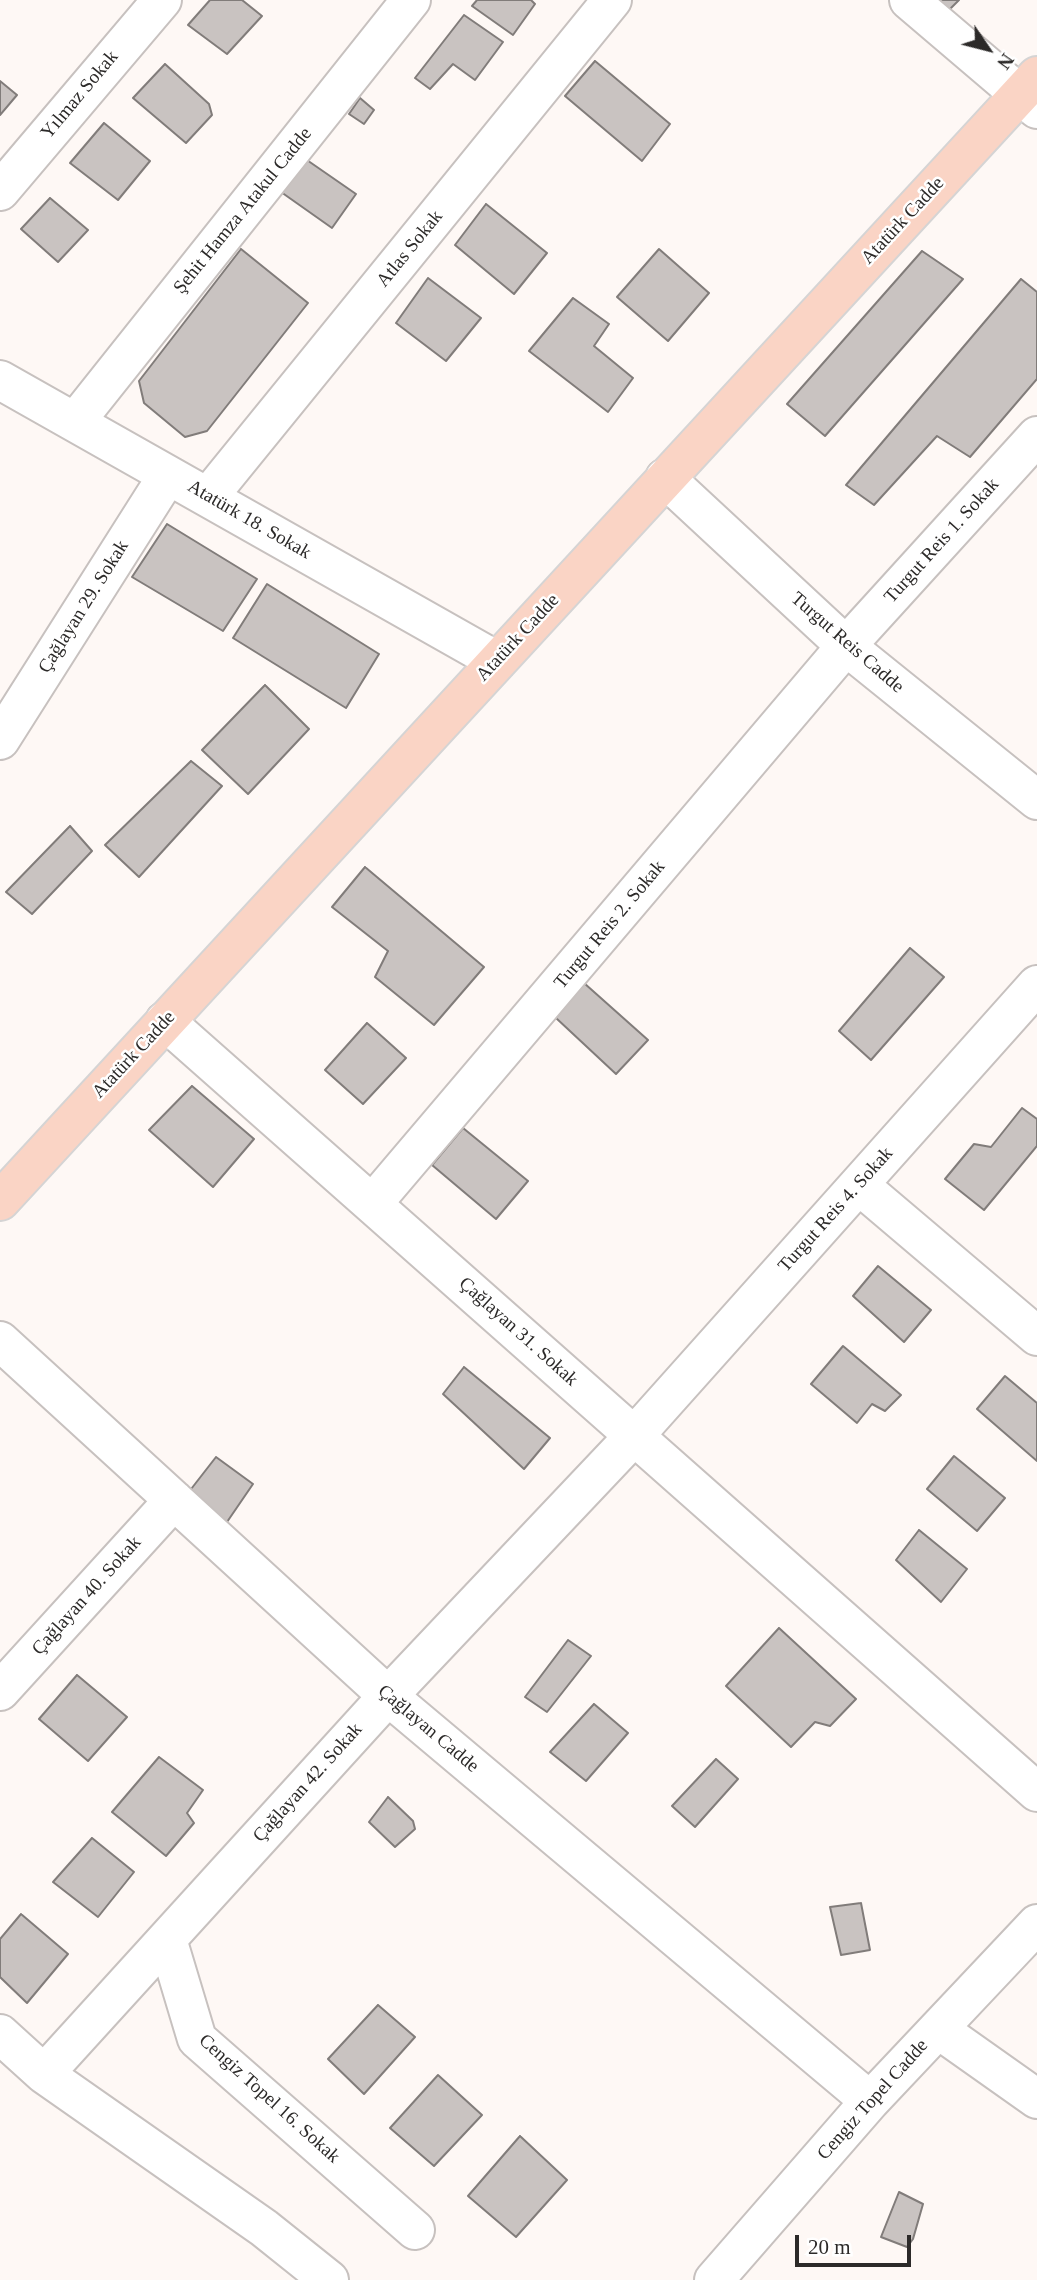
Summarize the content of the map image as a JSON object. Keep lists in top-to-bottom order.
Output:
{
  "streets": {
    "main road": ["Atatürk Cadde"],
    "street": [
      "Yılmaz Sokak",
      "Şehit Hamza Atakul Cadde",
      "Atlas Sokak",
      "Atatürk 18. Sokak",
      "Turgut Reis 1. Sokak",
      "Çağlayan 29. Sokak",
      "Turgut Reis Cadde",
      "Turgut Reis 2. Sokak",
      "Turgut Reis 4. Sokak",
      "Çağlayan 31. Sokak",
      "Çağlayan 40. Sokak",
      "Çağlayan Cadde",
      "Çağlayan 42. Sokak",
      "Cengiz Topel 16. Sokak",
      "Cengiz Topel Cadde"
    ]
  },
  "crossings": [
    ["Şehit Hamza Atakul Cadde", "Atatürk 18. Sokak"],
    ["Atatürk Cadde", "Atatürk 18. Sokak"],
    ["Atatürk Cadde", "Turgut Reis Cadde"],
    ["Atatürk Cadde", "Çağlayan 31. Sokak"],
    ["Atlas Sokak", "Atatürk 18. Sokak"],
    ["Atatürk 18. Sokak", "Çağlayan 29. Sokak"],
    ["Turgut Reis 1. Sokak", "Turgut Reis Cadde"],
    ["Turgut Reis 1. Sokak", "Turgut Reis 2. Sokak"],
    ["Turgut Reis Cadde", "Turgut Reis 2. Sokak"],
    ["Turgut Reis 2. Sokak", "Çağlayan 31. Sokak"],
    ["Turgut Reis 4. Sokak", "Çağlayan 31. Sokak"],
    ["Turgut Reis 4. Sokak", "Çağlayan 42. Sokak"],
    ["Çağlayan 31. Sokak", "Çağlayan 42. Sokak"],
    ["Çağlayan 40. Sokak", "Çağlayan Cadde"],
    ["Çağlayan Cadde", "Çağlayan 42. Sokak"],
    ["Çağlayan Cadde", "Cengiz Topel Cadde"],
    ["Çağlayan 42. Sokak", "Cengiz Topel 16. Sokak"]
  ],
  "scale_bar": "20 m",
  "north": "bottom right"
}
